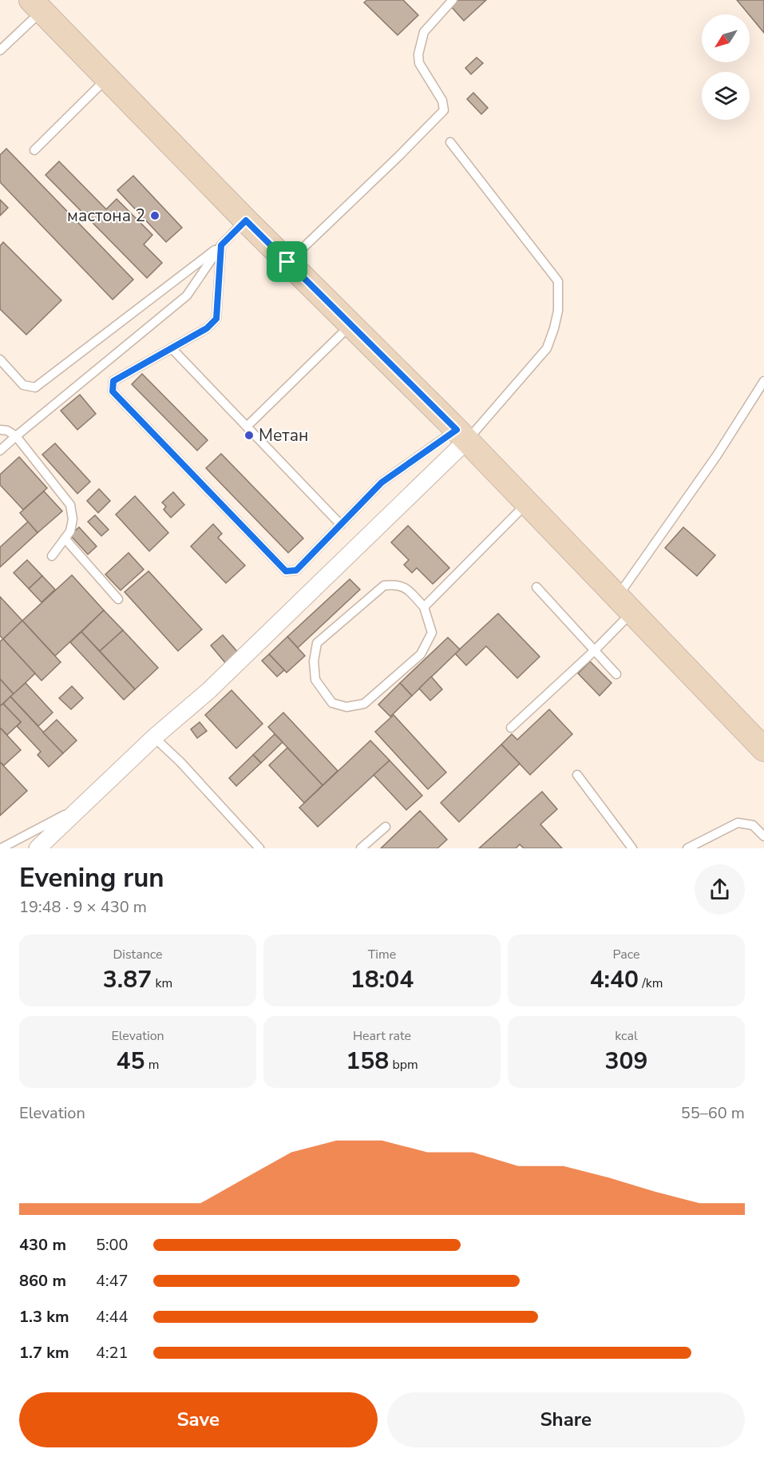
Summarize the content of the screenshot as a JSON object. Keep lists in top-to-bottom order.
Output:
{
  "places": ["мастона 2", "Метан"],
  "north": "bottom left",
  "page": {
    "heading": ["Evening run", "19:48 · 9 × 430 m"],
    "stats": [
      ["Distance", "3.87 km"],
      ["Time", "18:04"],
      ["Pace", "4:40 /km"],
      ["Elevation", "45 m"],
      ["Heart rate", "158 bpm"],
      ["kcal", "309"]
    ],
    "chart": ["Elevation", "55–60 m"],
    "list": [
      {
        "name": "430 m",
        "note": "5:00"
      },
      {
        "name": "860 m",
        "note": "4:47"
      },
      {
        "name": "1.3 km",
        "note": "4:44"
      },
      {
        "name": "1.7 km",
        "note": "4:21"
      }
    ],
    "buttons": ["Save", "Share"]
  }
}
